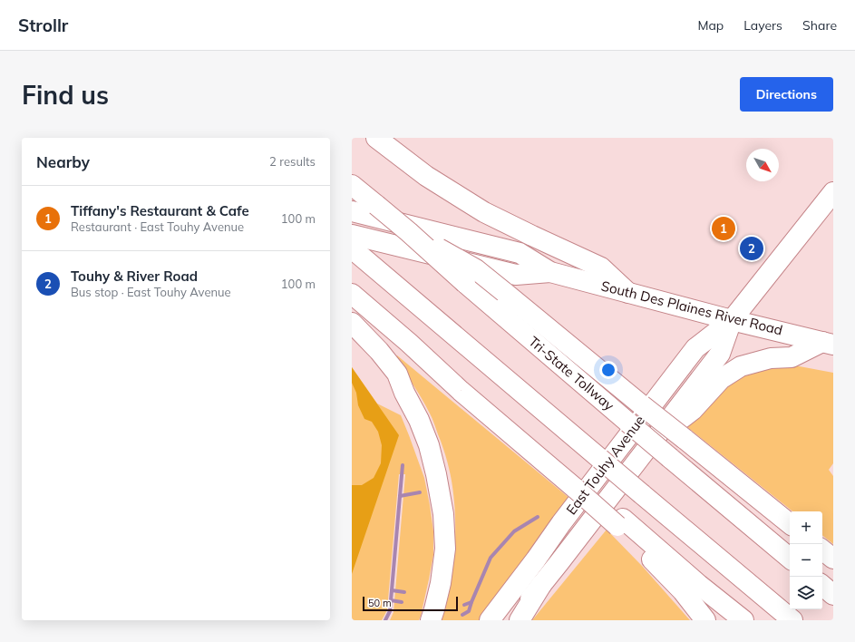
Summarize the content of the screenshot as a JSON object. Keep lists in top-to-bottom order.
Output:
{
  "streets": {
    "main road": ["South Des Plaines River Road", "Tri-State Tollway", "East Touhy Avenue"]
  },
  "crossings": [
    ["South Des Plaines River Road", "East Touhy Avenue"]
  ],
  "scale_bar": "50 m",
  "north": "bottom right",
  "page": {
    "header": "Strollr",
    "nav": ["Map", "Layers", "Share"],
    "buttons": "Directions",
    "title": "Find us",
    "heading": ["Nearby", "2 results"],
    "list": [
      {
        "mark": "1",
        "name": "Tiffany's Restaurant & Cafe",
        "note": "Restaurant · East Touhy Avenue",
        "value": "100 m"
      },
      {
        "mark": "2",
        "name": "Touhy & River Road",
        "note": "Bus stop · East Touhy Avenue",
        "value": "100 m"
      }
    ],
    "pins": ["1", "2"],
    "map_buttons": ["+", "−"],
    "scale": "50 m"
  }
}
